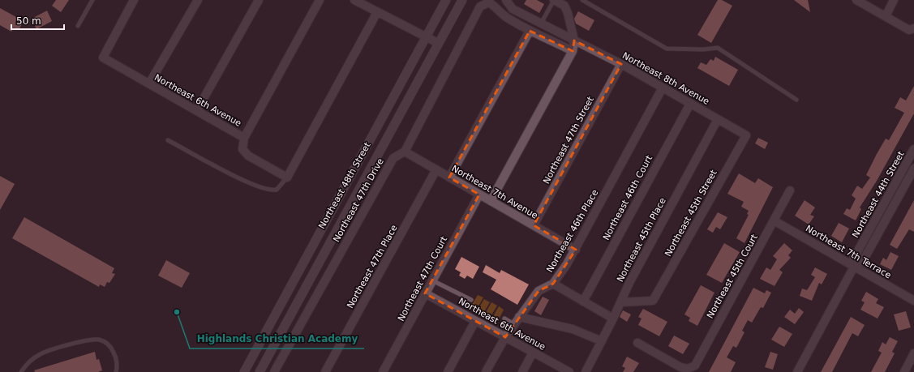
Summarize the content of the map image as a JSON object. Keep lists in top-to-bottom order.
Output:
{
  "streets": {
    "main road": ["Northeast 48th Street"],
    "street": [
      "Northeast 8th Avenue",
      "Northeast 6th Avenue",
      "Northeast 47th Street",
      "Northeast 7th Avenue",
      "Northeast 44th Street",
      "Northeast 46th Court",
      "Northeast 47th Drive",
      "Northeast 45th Street",
      "Northeast 46th Place",
      "Northeast 45th Place",
      "Northeast 7th Terrace",
      "Northeast 47th Place",
      "Northeast 45th Court",
      "Northeast 47th Court"
    ]
  },
  "crossings": [
    ["Northeast 8th Avenue", "Northeast 47th Street"],
    ["Northeast 8th Avenue", "Northeast 46th Court"],
    ["Northeast 8th Avenue", "Northeast 45th Street"],
    ["Northeast 8th Avenue", "Northeast 46th Place"],
    ["Northeast 8th Avenue", "Northeast 45th Place"],
    ["Northeast 6th Avenue", "Northeast 46th Place"],
    ["Northeast 6th Avenue", "Northeast 47th Court"],
    ["Northeast 47th Street", "Northeast 7th Avenue"],
    ["Northeast 7th Avenue", "Northeast 47th Drive"],
    ["Northeast 7th Avenue", "Northeast 46th Place"],
    ["Northeast 7th Avenue", "Northeast 47th Place"],
    ["Northeast 7th Avenue", "Northeast 47th Court"],
    ["Northeast 44th Street", "Northeast 7th Terrace"],
    ["Northeast 45th Street", "Northeast 45th Place"],
    ["Northeast 7th Terrace", "Northeast 45th Court"]
  ],
  "places": ["Highlands Christian Academy"],
  "scale_bar": "50 m"
}
